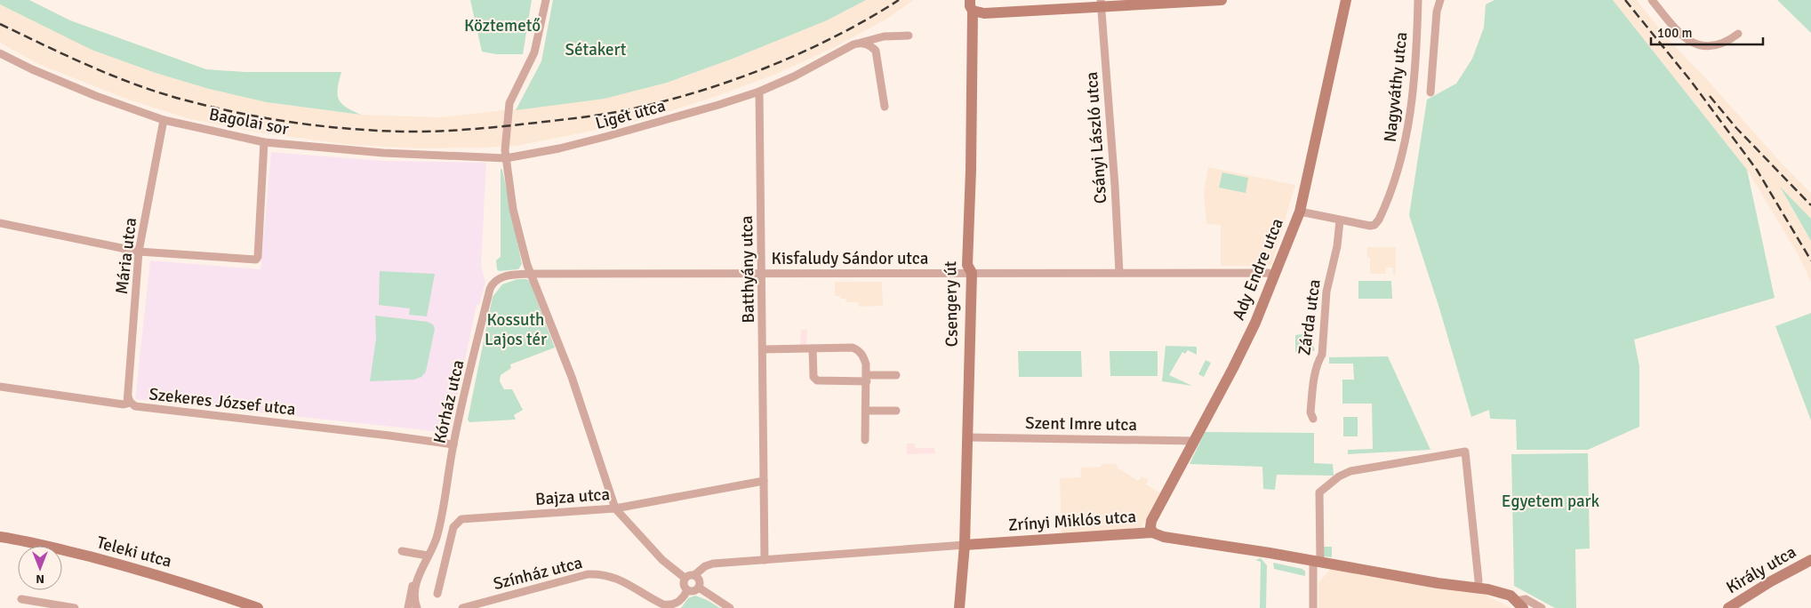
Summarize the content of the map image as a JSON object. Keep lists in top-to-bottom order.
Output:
{
  "streets": {
    "main road": [
      "Ady Endre utca",
      "Csengery út",
      "Zrínyi Miklós utca",
      "Teleki utca",
      "Király utca"
    ],
    "street": [
      "Nagyváthy utca",
      "Liget utca",
      "Bagolai sor",
      "Csányi László utca",
      "Mária utca",
      "Kisfaludy Sándor utca",
      "Batthyány utca",
      "Zárda utca",
      "Szekeres József utca",
      "Kórház utca",
      "Szent Imre utca",
      "Bajza utca",
      "Színház utca"
    ]
  },
  "crossings": [
    ["Nagyváthy utca", "Zárda utca"],
    ["Liget utca", "Bagolai sor"],
    ["Liget utca", "Batthyány utca"],
    ["Bagolai sor", "Mária utca"],
    ["Csányi László utca", "Kisfaludy Sándor utca"],
    ["Mária utca", "Szekeres József utca"],
    ["Kisfaludy Sándor utca", "Batthyány utca"],
    ["Kisfaludy Sándor utca", "Ady Endre utca"],
    ["Kisfaludy Sándor utca", "Csengery út"],
    ["Kisfaludy Sándor utca", "Kórház utca"],
    ["Batthyány utca", "Bajza utca"],
    ["Batthyány utca", "Zrínyi Miklós utca"],
    ["Ady Endre utca", "Szent Imre utca"],
    ["Ady Endre utca", "Zrínyi Miklós utca"],
    ["Csengery út", "Szent Imre utca"],
    ["Csengery út", "Zrínyi Miklós utca"],
    ["Szekeres József utca", "Kórház utca"],
    ["Zrínyi Miklós utca", "Színház utca"]
  ],
  "parks": [
    "Köztemető",
    "Sétakert",
    "Kossuth Lajos tér",
    "Egyetem park"
  ],
  "scale_bar": "100 m",
  "north": "bottom"
}
